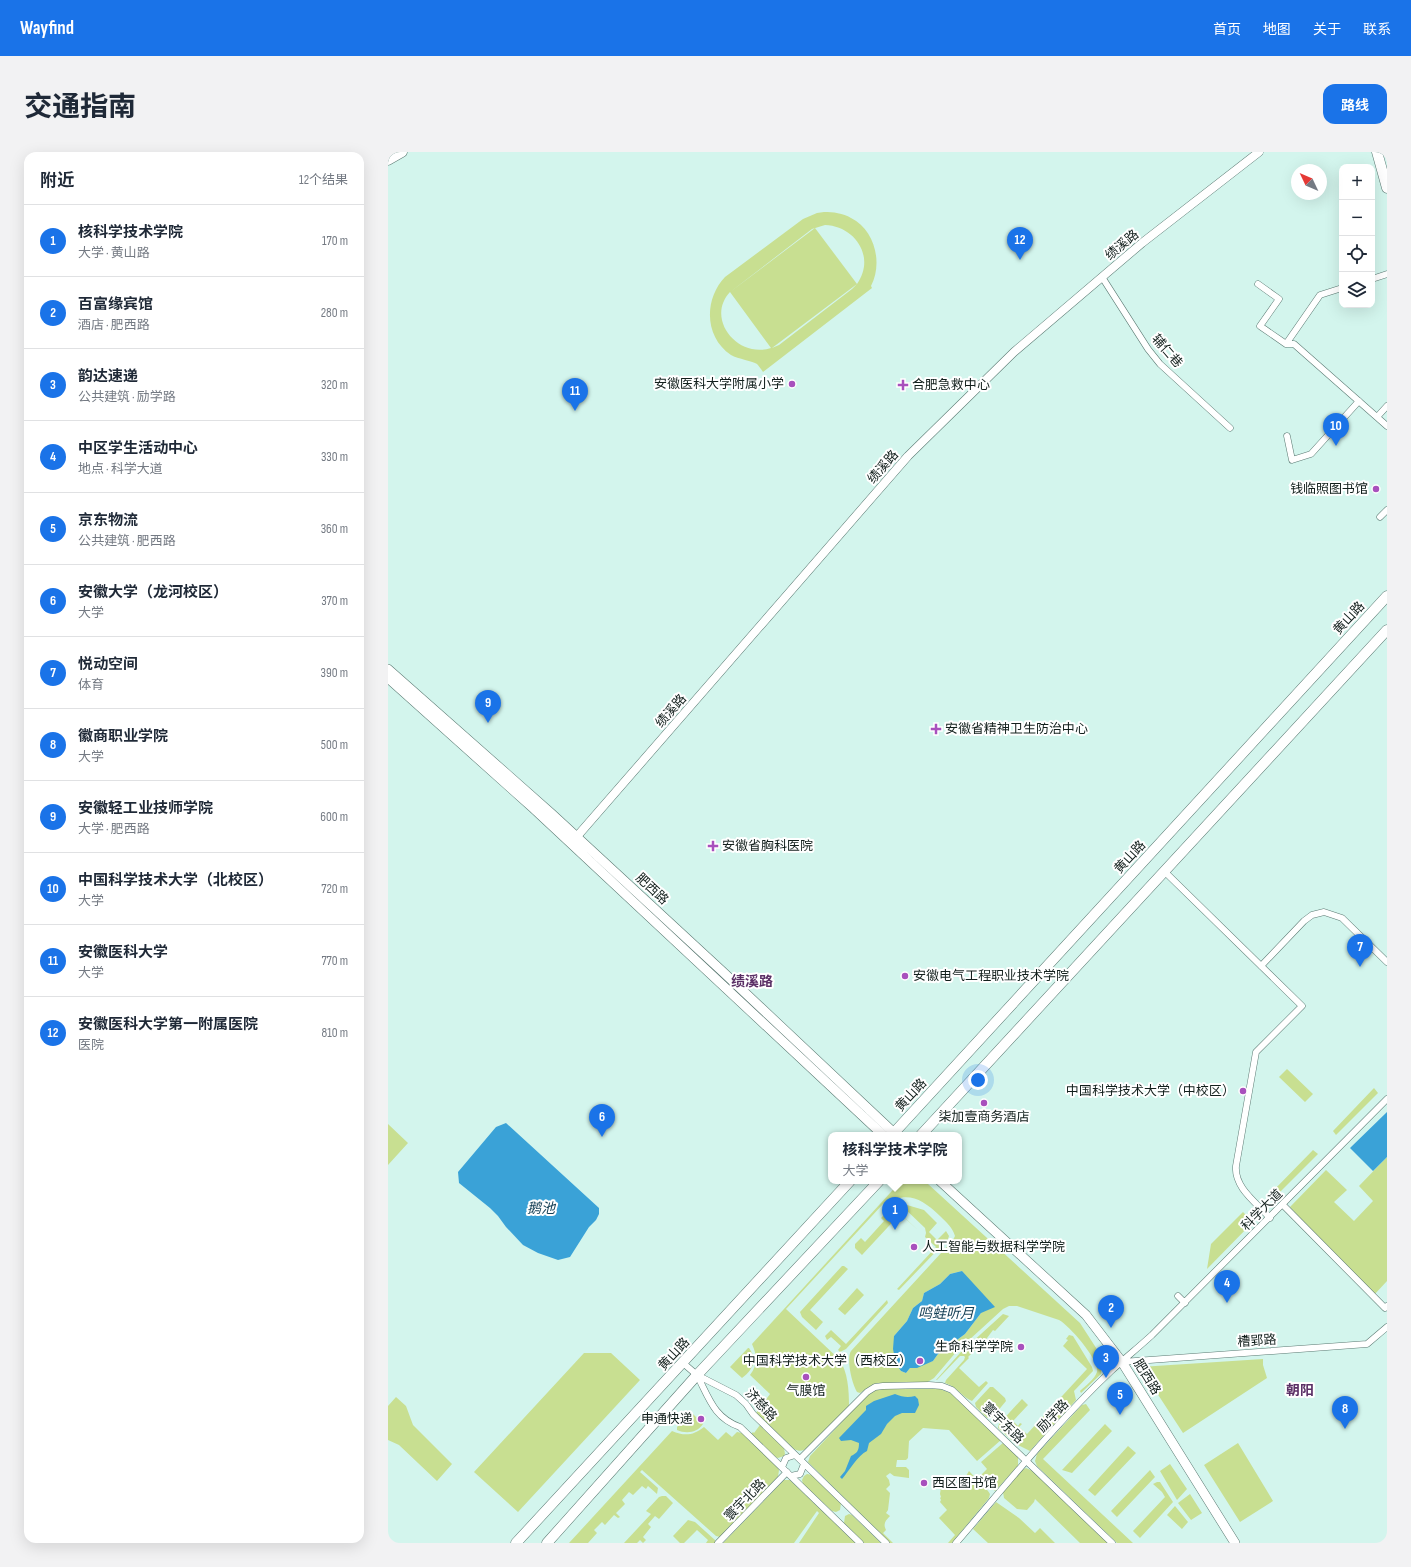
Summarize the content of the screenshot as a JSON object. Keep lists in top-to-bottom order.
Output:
{
  "streets": {
    "main road": ["黄山路", "肥西路"],
    "street": [
      "绩溪路",
      "辅仁巷",
      "科学大道",
      "槽郢路",
      "济慈路",
      "励学路",
      "寰宇东路",
      "寰宇北路"
    ]
  },
  "crossings": [
    ["绩溪路", "辅仁巷"],
    ["绩溪路", "肥西路"],
    ["肥西路", "槽郢路"],
    ["肥西路", "励学路"],
    ["科学大道", "励学路"],
    ["槽郢路", "励学路"],
    ["济慈路", "寰宇东路"],
    ["励学路", "寰宇东路"]
  ],
  "districts": ["绩溪路", "朝阳"],
  "water": ["鹅池", "鸣蛙听月"],
  "places": {
    "other": [
      "安徽医科大学附属小学",
      "钱临照图书馆",
      "安徽电气工程职业技术学院",
      "中国科学技术大学（中校区）",
      "柒加壹商务酒店",
      "人工智能与数据科学学院",
      "生命科学学院",
      "中国科学技术大学（西校区）",
      "气膜馆",
      "申通快递",
      "西区图书馆"
    ],
    "health": ["合肥急救中心", "安徽省精神卫生防治中心", "安徽省胸科医院"]
  },
  "north": "top left",
  "page": {
    "header": "Wayfind",
    "nav": [
      "首页",
      "地图",
      "关于",
      "联系"
    ],
    "title": "交通指南",
    "buttons": "路线",
    "heading": ["附近", "12个结果"],
    "map_buttons": ["+", "−"],
    "list": [
      {
        "mark": "1",
        "name": "核科学技术学院",
        "note": "大学 · 黄山路",
        "value": "170 m"
      },
      {
        "mark": "2",
        "name": "百富缘宾馆",
        "note": "酒店 · 肥西路",
        "value": "280 m"
      },
      {
        "mark": "3",
        "name": "韵达速递",
        "note": "公共建筑 · 励学路",
        "value": "320 m"
      },
      {
        "mark": "4",
        "name": "中区学生活动中心",
        "note": "地点 · 科学大道",
        "value": "330 m"
      },
      {
        "mark": "5",
        "name": "京东物流",
        "note": "公共建筑 · 肥西路",
        "value": "360 m"
      },
      {
        "mark": "6",
        "name": "安徽大学（龙河校区）",
        "note": "大学",
        "value": "370 m"
      },
      {
        "mark": "7",
        "name": "悦动空间",
        "note": "体育",
        "value": "390 m"
      },
      {
        "mark": "8",
        "name": "徽商职业学院",
        "note": "大学",
        "value": "500 m"
      },
      {
        "mark": "9",
        "name": "安徽轻工业技师学院",
        "note": "大学 · 肥西路",
        "value": "600 m"
      },
      {
        "mark": "10",
        "name": "中国科学技术大学（北校区）",
        "note": "大学",
        "value": "720 m"
      },
      {
        "mark": "11",
        "name": "安徽医科大学",
        "note": "大学",
        "value": "770 m"
      },
      {
        "mark": "12",
        "name": "安徽医科大学第一附属医院",
        "note": "医院",
        "value": "810 m"
      }
    ],
    "pins": [
      "12",
      "11",
      "10",
      "9",
      "7",
      "6",
      "1",
      "4",
      "2",
      "3",
      "5",
      "8"
    ],
    "popup": ["核科学技术学院", "大学"]
  }
}
